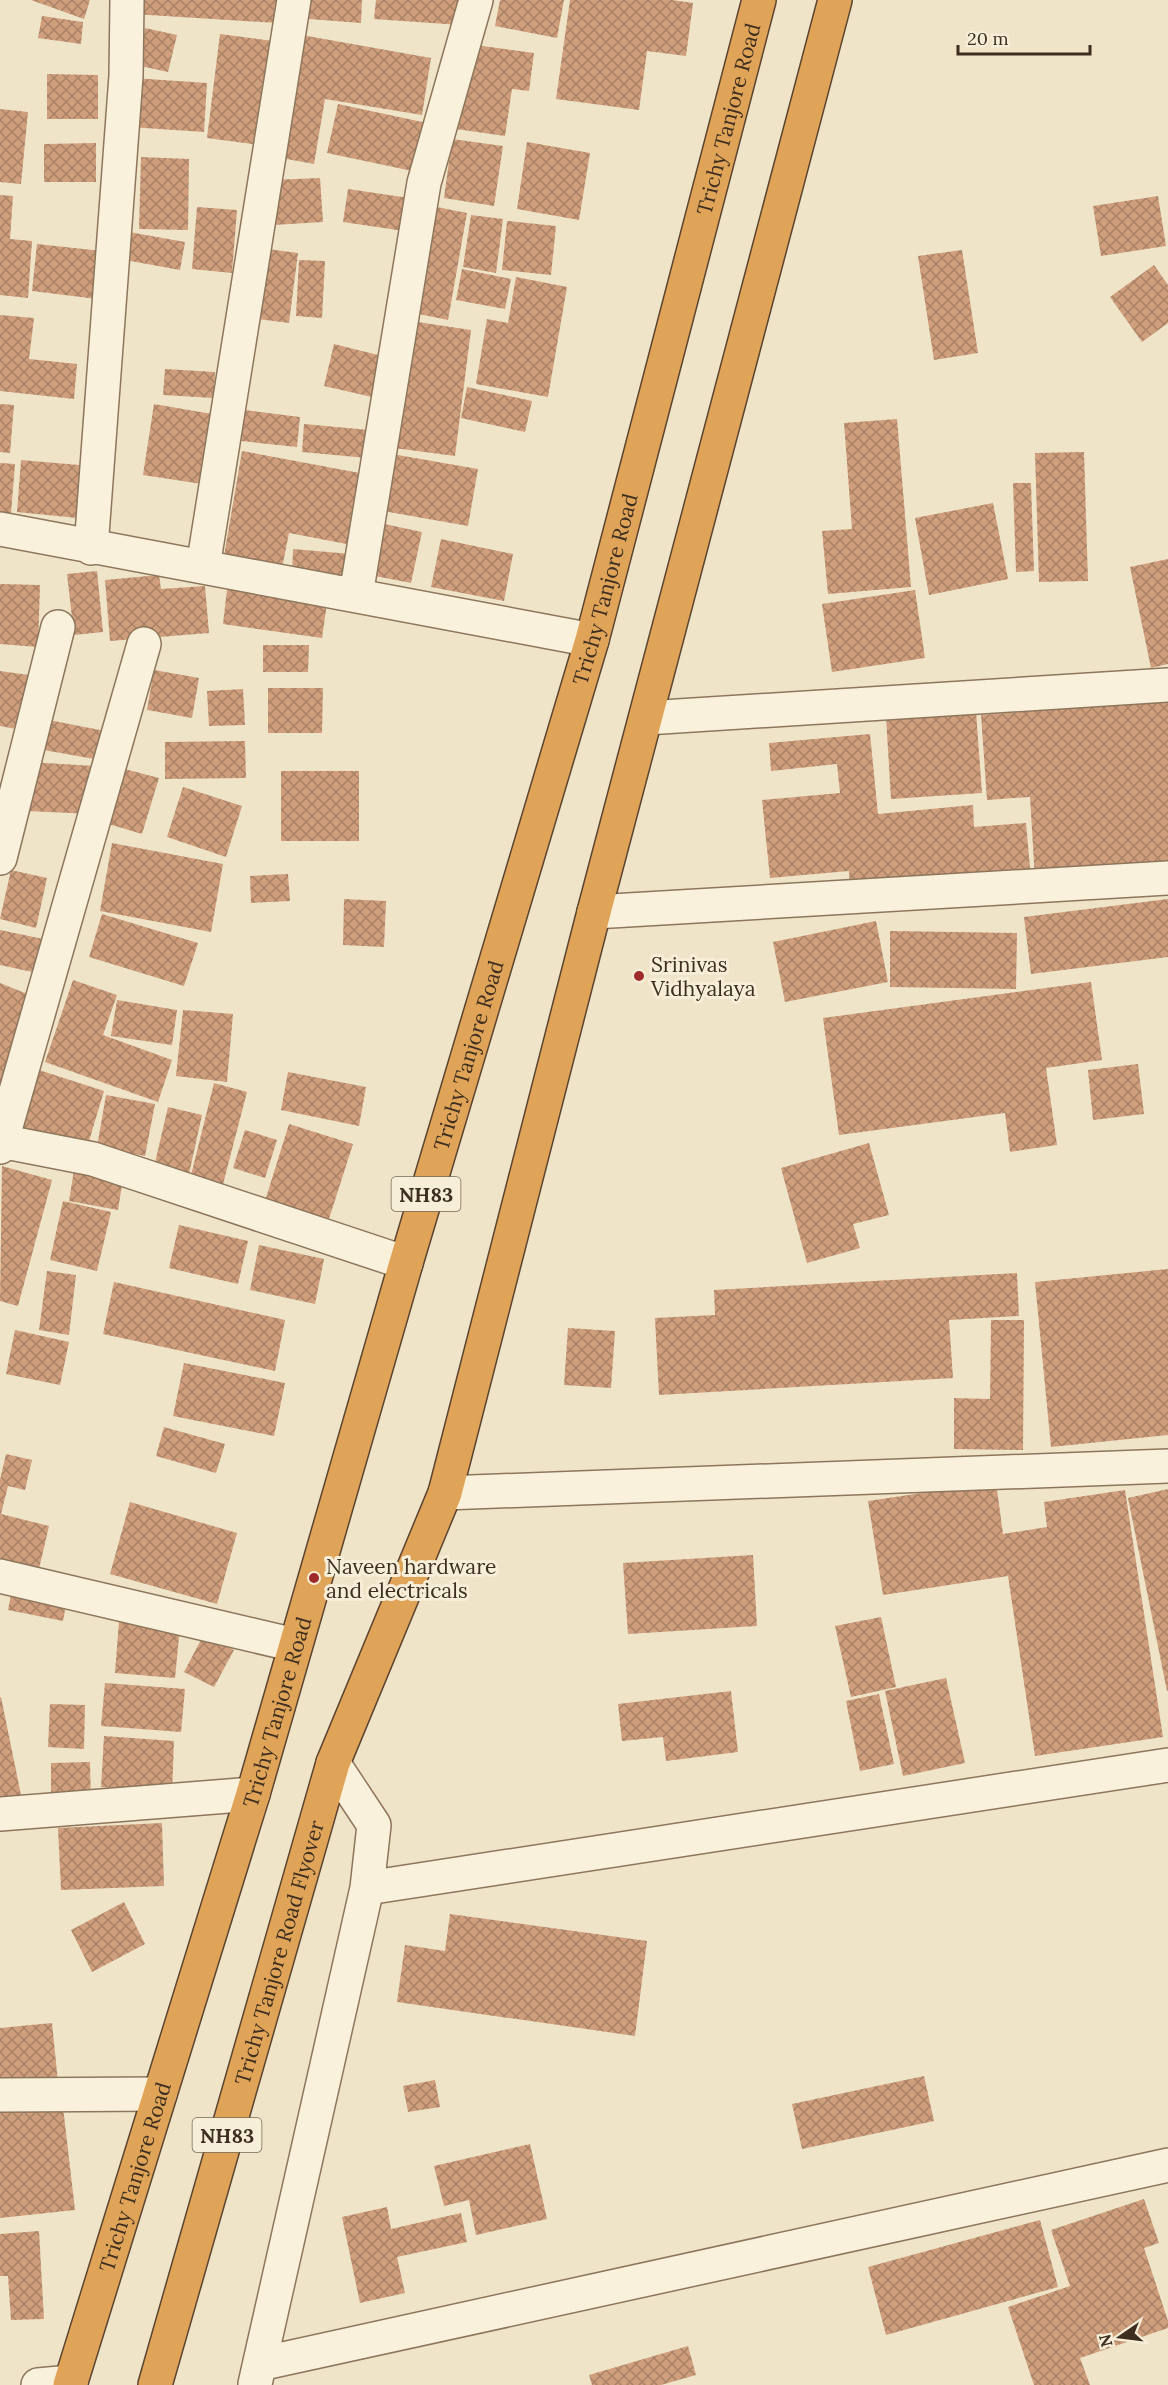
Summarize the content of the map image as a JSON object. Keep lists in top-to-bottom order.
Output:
{
  "streets": {
    "highway": ["Trichy Tanjore Road", "NH83", "Trichy Tanjore Road Flyover"]
  },
  "crossings": [
    ["NH83", "Trichy Tanjore Road Flyover"]
  ],
  "places": ["Srinivas Vidhyalaya", "Naveen hardware and electricals"],
  "scale_bar": "20 m",
  "north": "left"
}
